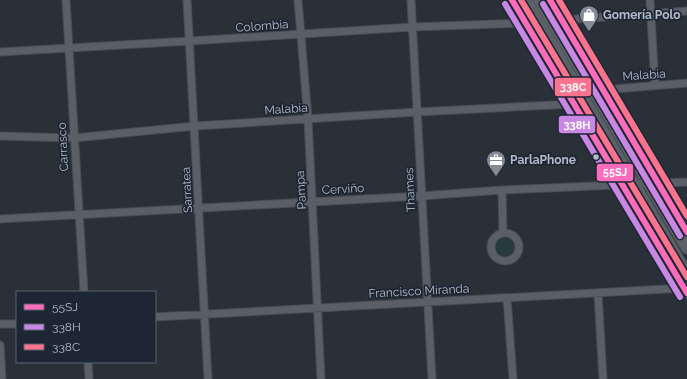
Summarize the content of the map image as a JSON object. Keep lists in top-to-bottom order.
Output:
{
  "streets": {
    "street": [
      "Colombia",
      "Malabia",
      "Carrasco",
      "Cerviño",
      "Sarratea",
      "Pampa",
      "Thames",
      "Francisco Miranda"
    ]
  },
  "crossings": [
    ["Colombia", "Carrasco"],
    ["Colombia", "Sarratea"],
    ["Colombia", "Pampa"],
    ["Colombia", "Thames"],
    ["Malabia", "Carrasco"],
    ["Malabia", "Sarratea"],
    ["Malabia", "Pampa"],
    ["Malabia", "Thames"],
    ["Carrasco", "Cerviño"],
    ["Cerviño", "Sarratea"],
    ["Cerviño", "Pampa"],
    ["Cerviño", "Thames"],
    ["Sarratea", "Francisco Miranda"],
    ["Pampa", "Francisco Miranda"],
    ["Thames", "Francisco Miranda"]
  ],
  "places": {
    "shop": ["Gomería Polo"],
    "office": ["ParlaPhone"]
  },
  "lines": ["transit line 55SJ", "transit line 338C", "transit line 338H"],
  "legend": ["55SJ", "338H", "338C"]
}
